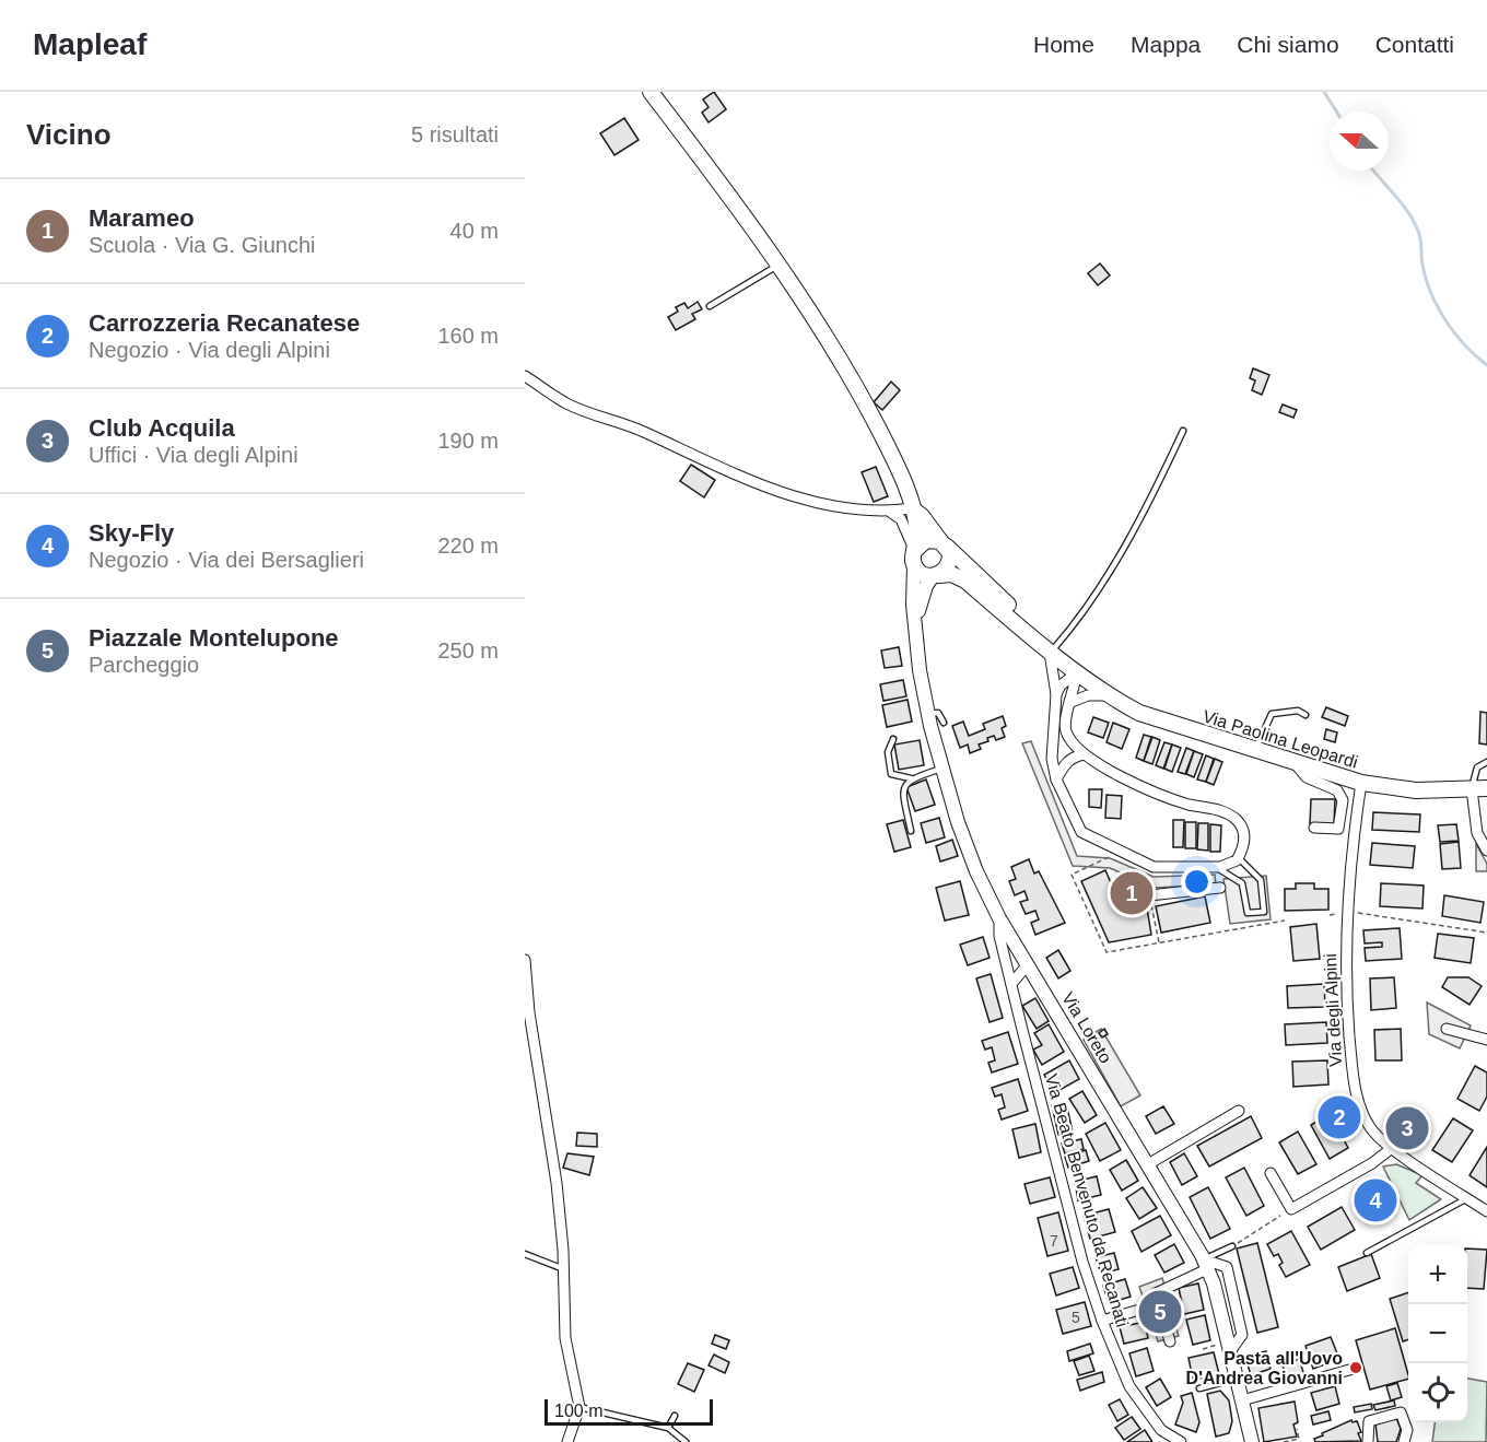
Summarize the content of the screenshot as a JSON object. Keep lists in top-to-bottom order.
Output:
{
  "streets": {
    "main road": ["Via Paolina Leopardi"],
    "street": ["Via degli Alpini", "Via Loreto", "Via Beato Benvenuto da Recanati"]
  },
  "crossings": [
    ["Via Paolina Leopardi", "Via degli Alpini"],
    ["Via Paolina Leopardi", "Via Loreto"],
    ["Via Loreto", "Via Beato Benvenuto da Recanati"]
  ],
  "places": ["Pasta all'Uovo D'Andrea Giovanni"],
  "house_numbers": ["7", "5"],
  "scale_bar": "100 m",
  "north": "left",
  "page": {
    "header": "Mapleaf",
    "nav": [
      "Home",
      "Mappa",
      "Chi siamo",
      "Contatti"
    ],
    "heading": ["Vicino", "5 risultati"],
    "list": [
      {
        "mark": "1",
        "name": "Marameo",
        "note": "Scuola · Via G. Giunchi",
        "value": "40 m"
      },
      {
        "mark": "2",
        "name": "Carrozzeria Recanatese",
        "note": "Negozio · Via degli Alpini",
        "value": "160 m"
      },
      {
        "mark": "3",
        "name": "Club Acquila",
        "note": "Uffici · Via degli Alpini",
        "value": "190 m"
      },
      {
        "mark": "4",
        "name": "Sky-Fly",
        "note": "Negozio · Via dei Bersaglieri",
        "value": "220 m"
      },
      {
        "mark": "5",
        "name": "Piazzale Montelupone",
        "note": "Parcheggio",
        "value": "250 m"
      }
    ],
    "pins": [
      "1",
      "2",
      "3",
      "4",
      "5"
    ],
    "map_buttons": ["+", "−"],
    "scale": "100 m"
  }
}
